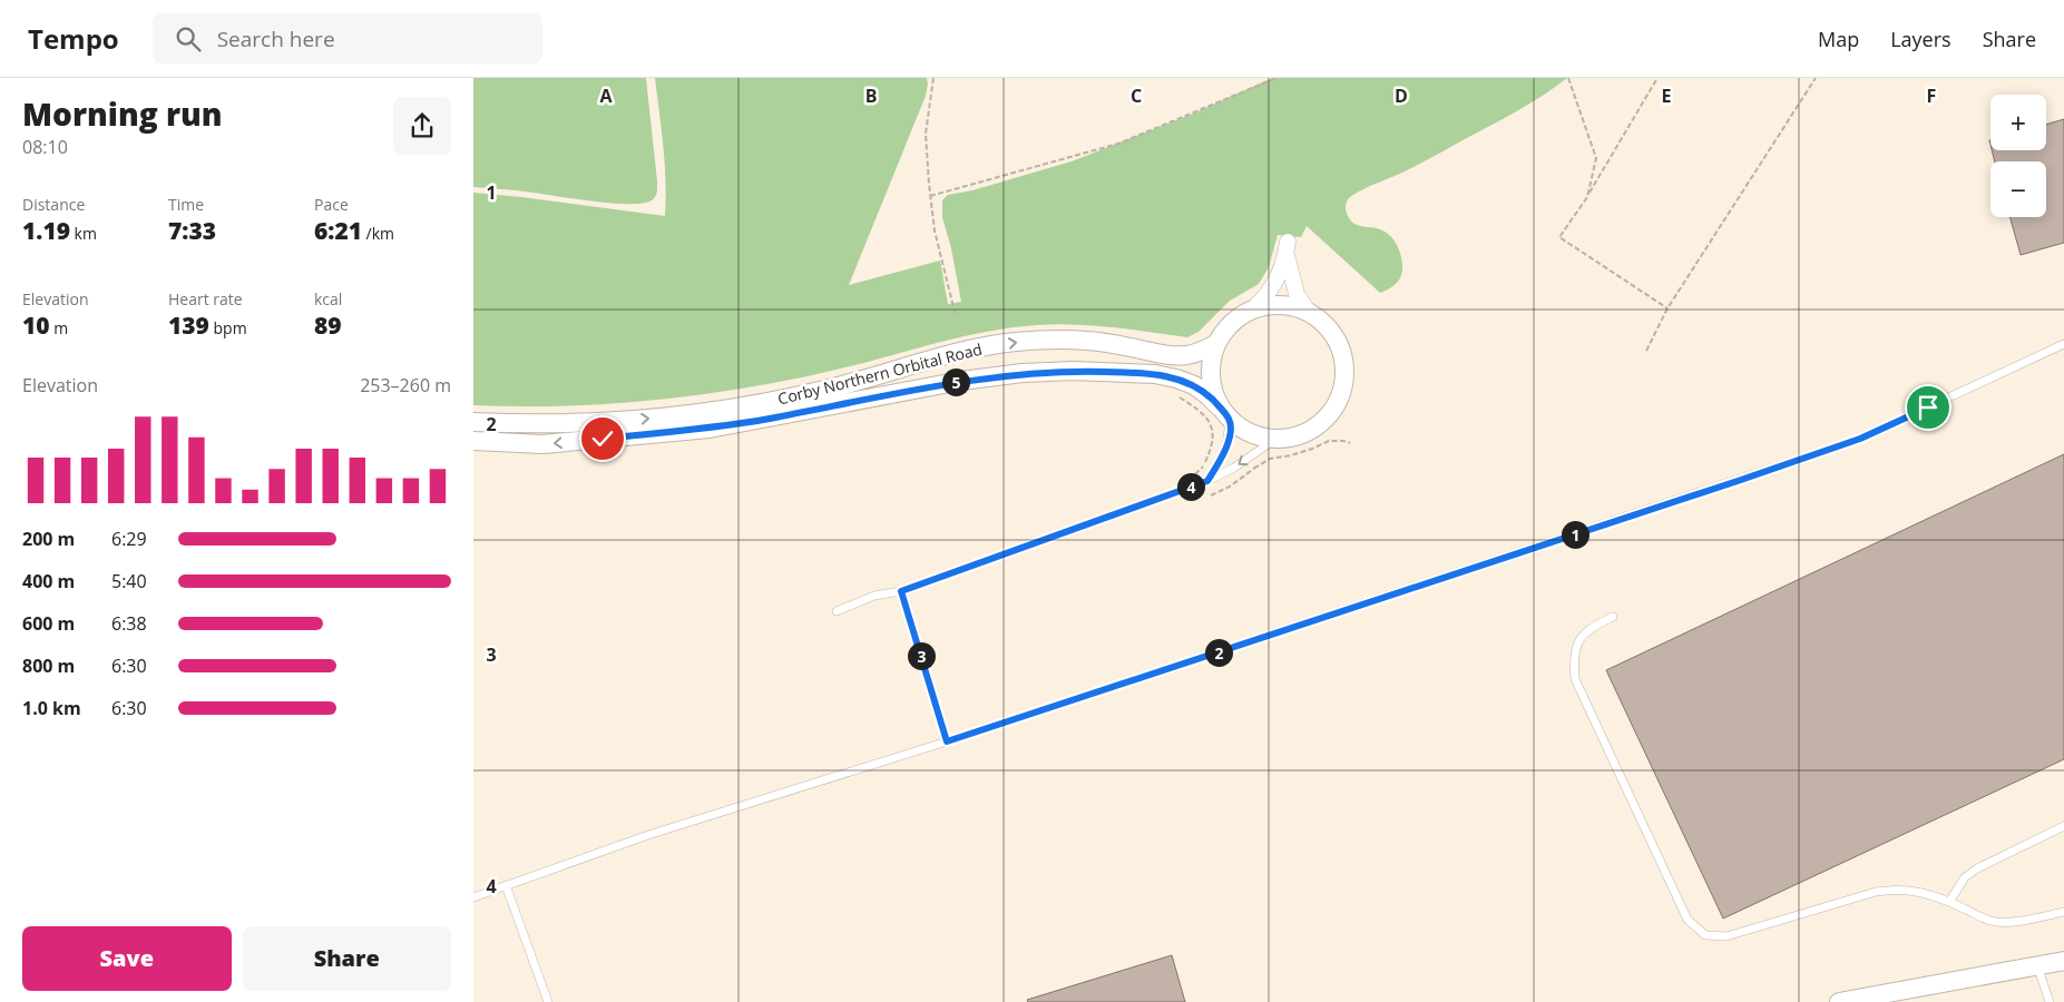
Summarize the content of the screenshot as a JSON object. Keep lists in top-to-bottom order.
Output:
{
  "streets": {
    "street": ["Corby Northern Orbital Road"]
  },
  "page": {
    "header": "Tempo",
    "search": "Search here",
    "nav": ["Map", "Layers", "Share"],
    "heading": ["Morning run", "08:10"],
    "map_buttons": ["+", "−"],
    "stats": [
      ["Distance", "1.19 km"],
      ["Time", "7:33"],
      ["Pace", "6:21 /km"],
      ["Elevation", "10 m"],
      ["Heart rate", "139 bpm"],
      ["kcal", "89"]
    ],
    "chart": ["Elevation", "253–260 m"],
    "pins": [
      "5",
      "4",
      "1",
      "2",
      "3"
    ],
    "list": [
      {
        "name": "200 m",
        "note": "6:29"
      },
      {
        "name": "400 m",
        "note": "5:40"
      },
      {
        "name": "600 m",
        "note": "6:38"
      },
      {
        "name": "800 m",
        "note": "6:30"
      },
      {
        "name": "1.0 km",
        "note": "6:30"
      }
    ],
    "buttons": ["Save", "Share"]
  },
  "grid": {
    "columns": [
      "A",
      "B",
      "C",
      "D",
      "E",
      "F"
    ],
    "rows": [
      "1",
      "2",
      "3",
      "4"
    ]
  }
}
